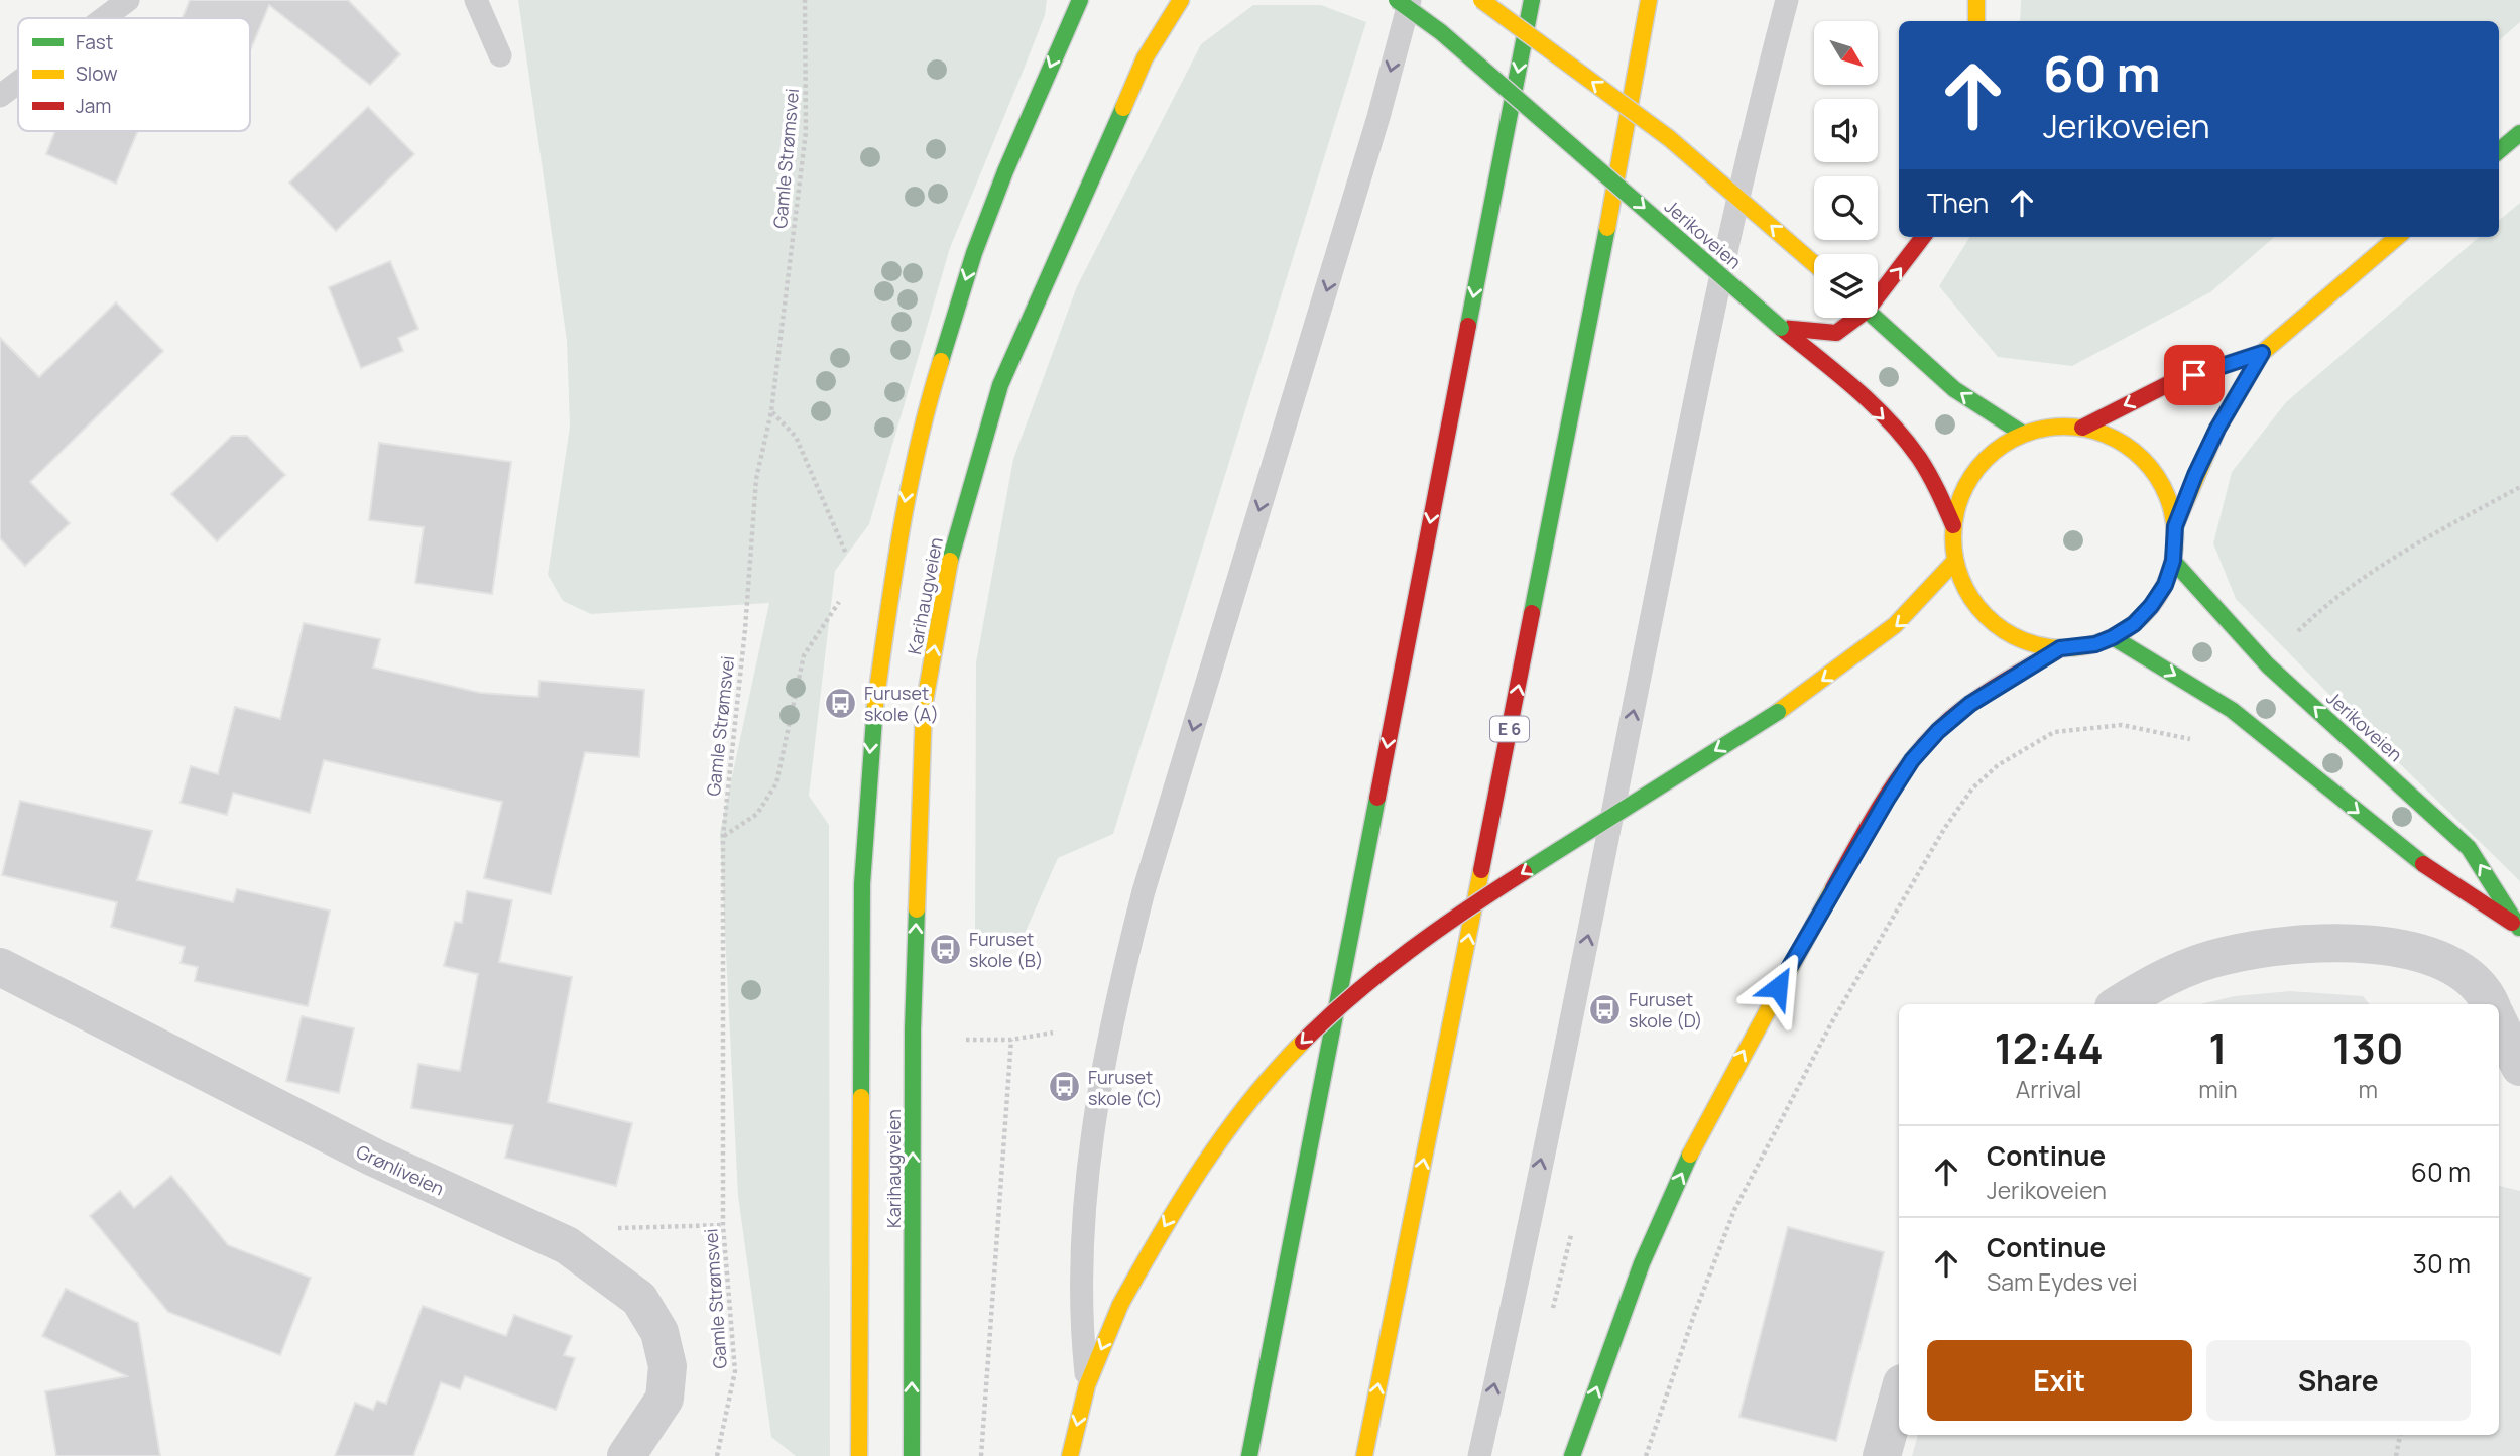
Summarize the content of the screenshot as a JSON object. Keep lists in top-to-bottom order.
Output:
{
  "streets": {
    "main road": ["Jerikoveien", "Karihaugveien", "E 6"],
    "street": ["Grønliveien"],
    "path": ["Gamle Strømsvei"]
  },
  "places": {
    "bus stop": [
      "Furuset skole (A)",
      "Furuset skole (B)",
      "Furuset skole (D)",
      "Furuset skole (C)"
    ]
  },
  "legend": ["Fast", "Slow", "Jam"],
  "north": "bottom right",
  "page": {
    "turn": ["60 m", "Jerikoveien"],
    "then": "Then",
    "eta": [
      "12:44",
      "Arrival",
      "1",
      "min",
      "130",
      "m"
    ],
    "list": [
      {
        "name": "Continue",
        "note": "Jerikoveien",
        "value": "60 m"
      },
      {
        "name": "Continue",
        "note": "Sam Eydes vei",
        "value": "30 m"
      }
    ],
    "buttons": ["Exit", "Share"]
  }
}
